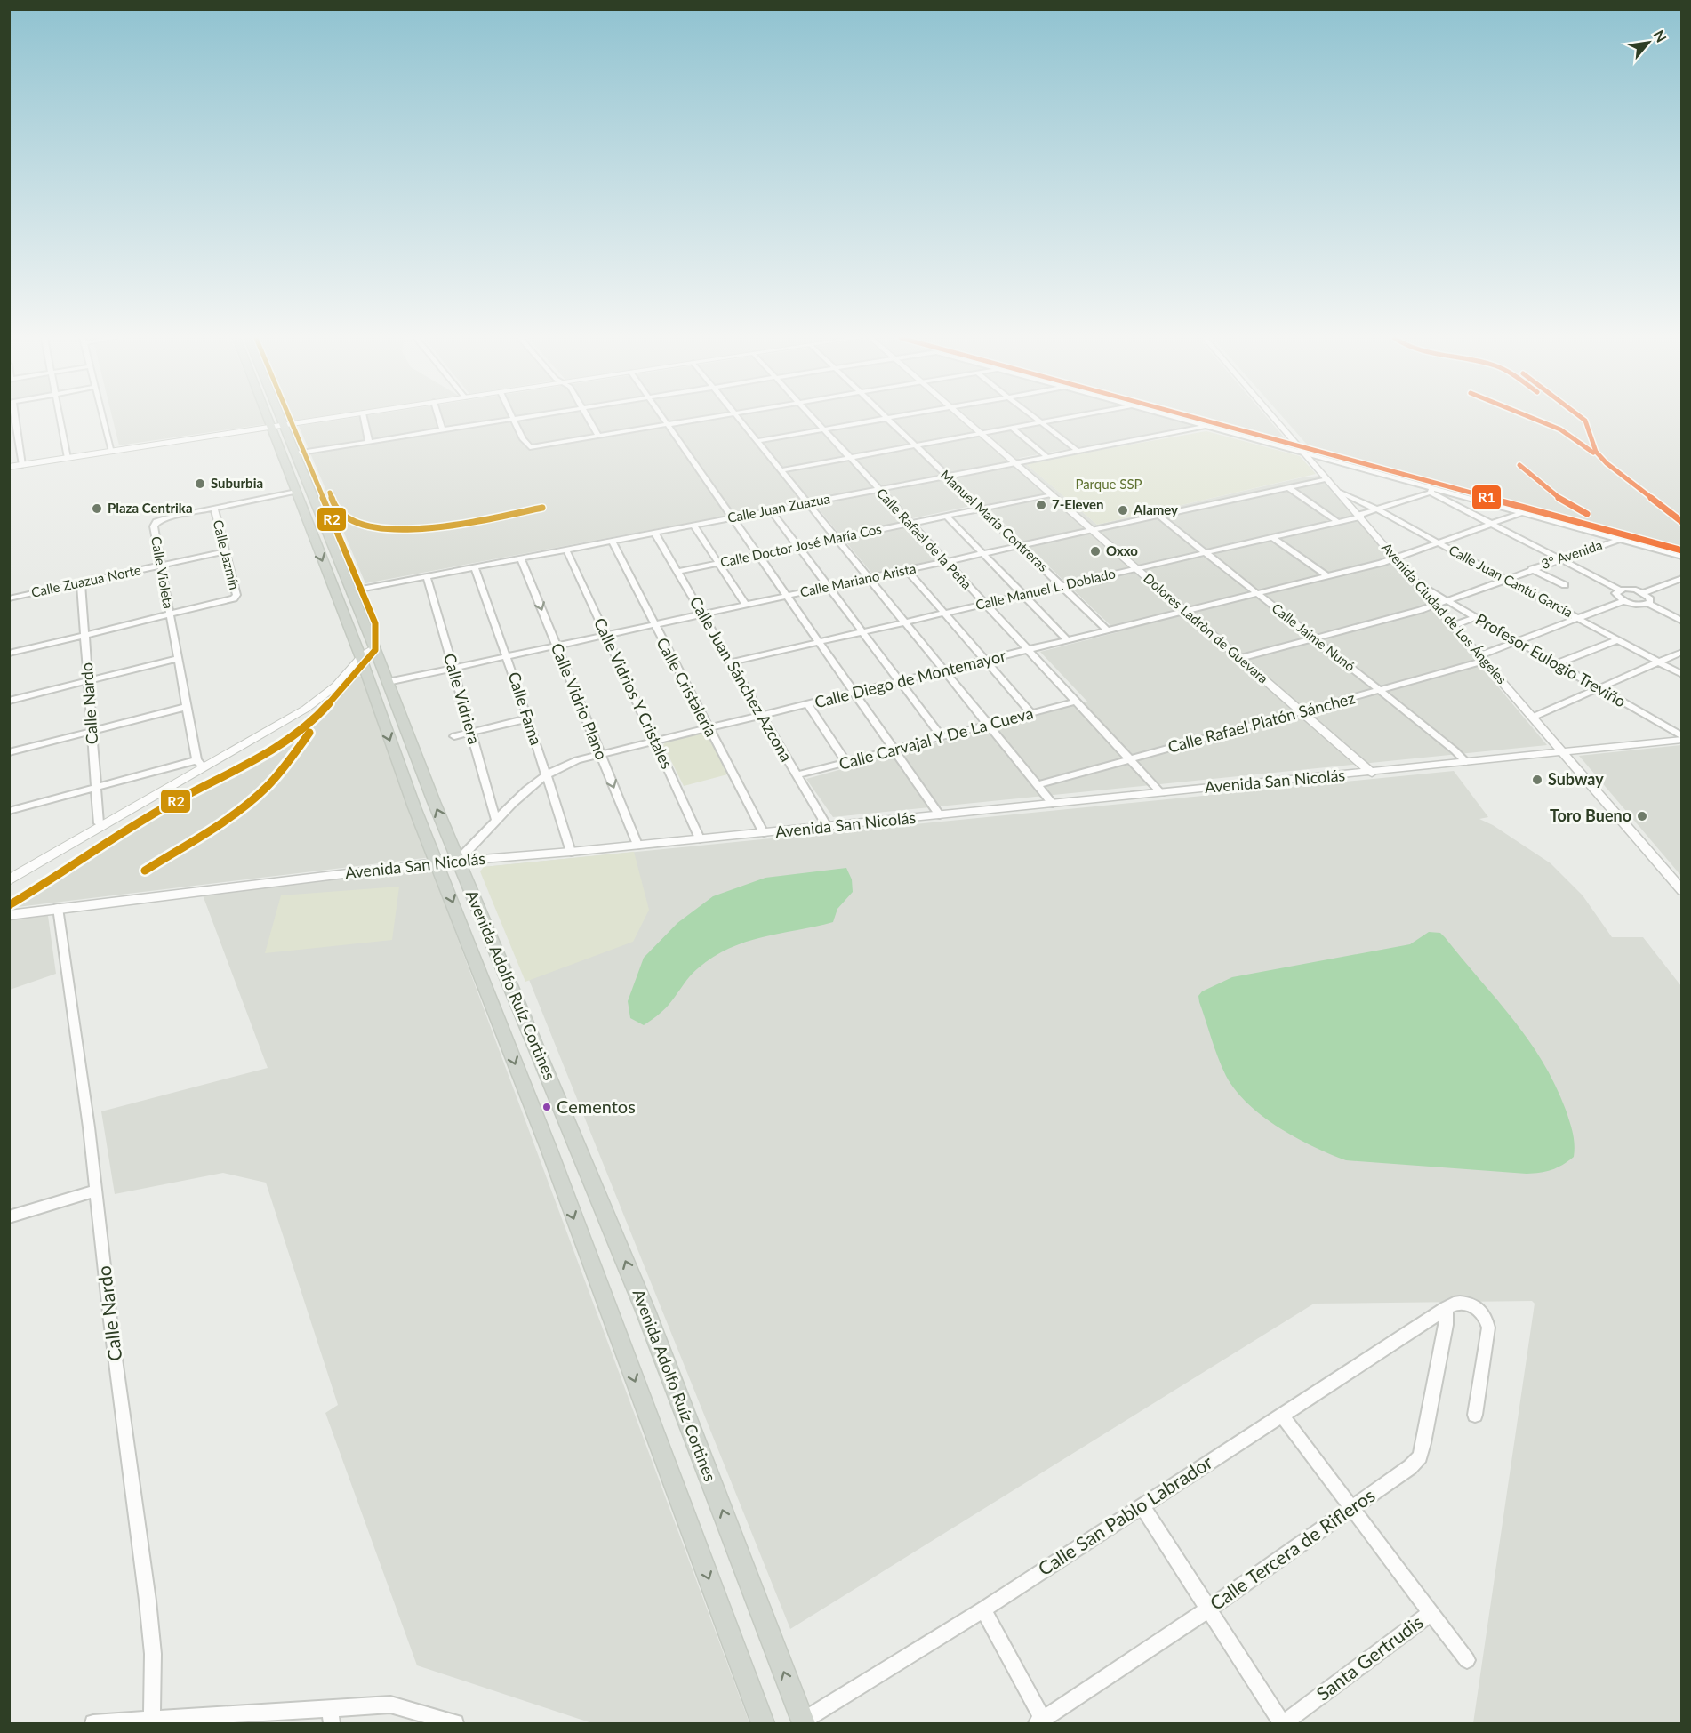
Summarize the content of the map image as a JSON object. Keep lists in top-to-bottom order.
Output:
{
  "streets": {
    "main road": ["Avenida Adolfo Ruíz Cortines"],
    "street": [
      "Calle Juan Zuazua",
      "Manuel María Contreras",
      "Calle Rafael de la Peña",
      "Calle Doctor José María Cos",
      "Calle Jazmín",
      "3° Avenida",
      "Calle Violeta",
      "Calle Mariano Arista",
      "Calle Zuazua Norte",
      "Calle Juan Cantú García",
      "Calle Manuel L. Doblado",
      "Avenida Ciudad de Los Ángeles",
      "Dolores Ladròn de Guevara",
      "Calle Jaime Nunó",
      "Profesor Eulogio Treviño",
      "Calle Juan Sánchez Azcona",
      "Calle Diego de Montemayor",
      "Calle Cristalería",
      "Calle Vidrios Y Cristales",
      "Calle Vidriera",
      "Calle Vidrio Plano",
      "Calle Nardo",
      "Calle Fama",
      "Calle Rafael Platón Sánchez",
      "Calle Carvajal Y De La Cueva",
      "Avenida San Nicolás",
      "Calle San Pablo Labrador",
      "Calle Tercera de Rifleros",
      "Santa Gertrudis"
    ]
  },
  "crossings": [
    ["Calle Juan Zuazua", "Manuel María Contreras"],
    ["Calle Juan Zuazua", "Calle Rafael de la Peña"],
    ["Calle Juan Zuazua", "Dolores Ladròn de Guevara"],
    ["Calle Juan Zuazua", "Calle Juan Sánchez Azcona"],
    ["Calle Juan Zuazua", "Calle Cristalería"],
    ["Calle Juan Zuazua", "Calle Vidrios Y Cristales"],
    ["Calle Juan Zuazua", "Calle Vidriera"],
    ["Calle Juan Zuazua", "Calle Vidrio Plano"],
    ["Calle Juan Zuazua", "Calle Fama"],
    ["Calle Juan Zuazua", "Avenida Adolfo Ruíz Cortines"],
    ["Manuel María Contreras", "Calle Doctor José María Cos"],
    ["Manuel María Contreras", "Calle Mariano Arista"],
    ["Manuel María Contreras", "Calle Manuel L. Doblado"],
    ["Manuel María Contreras", "Calle Diego de Montemayor"],
    ["Calle Rafael de la Peña", "Calle Doctor José María Cos"],
    ["Calle Rafael de la Peña", "Calle Mariano Arista"],
    ["Calle Rafael de la Peña", "Calle Manuel L. Doblado"],
    ["Calle Rafael de la Peña", "Calle Diego de Montemayor"],
    ["Calle Rafael de la Peña", "Calle Rafael Platón Sánchez"],
    ["Calle Rafael de la Peña", "Calle Carvajal Y De La Cueva"],
    ["Calle Rafael de la Peña", "Avenida San Nicolás"],
    ["Calle Doctor José María Cos", "Dolores Ladròn de Guevara"],
    ["Calle Doctor José María Cos", "Calle Juan Sánchez Azcona"],
    ["Calle Jazmín", "Calle Violeta"],
    ["Calle Jazmín", "Calle Zuazua Norte"],
    ["3° Avenida", "Calle Juan Cantú García"],
    ["3° Avenida", "Avenida Ciudad de Los Ángeles"],
    ["3° Avenida", "Profesor Eulogio Treviño"],
    ["Calle Violeta", "Calle Zuazua Norte"],
    ["Calle Violeta", "Avenida Adolfo Ruíz Cortines"],
    ["Calle Mariano Arista", "Avenida Ciudad de Los Ángeles"],
    ["Calle Mariano Arista", "Dolores Ladròn de Guevara"],
    ["Calle Mariano Arista", "Calle Jaime Nunó"],
    ["Calle Mariano Arista", "Calle Juan Sánchez Azcona"],
    ["Calle Mariano Arista", "Calle Cristalería"],
    ["Calle Mariano Arista", "Calle Vidrios Y Cristales"],
    ["Calle Mariano Arista", "Calle Vidriera"],
    ["Calle Mariano Arista", "Calle Vidrio Plano"],
    ["Calle Mariano Arista", "Calle Fama"],
    ["Calle Mariano Arista", "Avenida Adolfo Ruíz Cortines"],
    ["Calle Zuazua Norte", "Calle Nardo"],
    ["Calle Juan Cantú García", "Calle Manuel L. Doblado"],
    ["Calle Juan Cantú García", "Avenida Ciudad de Los Ángeles"],
    ["Calle Juan Cantú García", "Calle Diego de Montemayor"],
    ["Calle Juan Cantú García", "Calle Rafael Platón Sánchez"],
    ["Calle Manuel L. Doblado", "Avenida Ciudad de Los Ángeles"],
    ["Calle Manuel L. Doblado", "Dolores Ladròn de Guevara"],
    ["Calle Manuel L. Doblado", "Calle Jaime Nunó"],
    ["Calle Manuel L. Doblado", "Calle Juan Sánchez Azcona"],
    ["Avenida Ciudad de Los Ángeles", "Profesor Eulogio Treviño"],
    ["Avenida Ciudad de Los Ángeles", "Calle Diego de Montemayor"],
    ["Avenida Ciudad de Los Ángeles", "Calle Rafael Platón Sánchez"],
    ["Avenida Ciudad de Los Ángeles", "Avenida San Nicolás"],
    ["Dolores Ladròn de Guevara", "Calle Diego de Montemayor"],
    ["Dolores Ladròn de Guevara", "Calle Rafael Platón Sánchez"],
    ["Dolores Ladròn de Guevara", "Avenida San Nicolás"],
    ["Calle Jaime Nunó", "Calle Diego de Montemayor"],
    ["Calle Jaime Nunó", "Calle Rafael Platón Sánchez"],
    ["Calle Jaime Nunó", "Avenida San Nicolás"],
    ["Profesor Eulogio Treviño", "Calle Rafael Platón Sánchez"],
    ["Profesor Eulogio Treviño", "Avenida San Nicolás"],
    ["Calle Juan Sánchez Azcona", "Calle Diego de Montemayor"],
    ["Calle Juan Sánchez Azcona", "Calle Carvajal Y De La Cueva"],
    ["Calle Juan Sánchez Azcona", "Avenida San Nicolás"],
    ["Calle Diego de Montemayor", "Calle Cristalería"],
    ["Calle Diego de Montemayor", "Calle Vidrios Y Cristales"],
    ["Calle Diego de Montemayor", "Calle Vidriera"],
    ["Calle Diego de Montemayor", "Calle Vidrio Plano"],
    ["Calle Diego de Montemayor", "Calle Fama"],
    ["Calle Diego de Montemayor", "Avenida San Nicolás"],
    ["Calle Diego de Montemayor", "Avenida Adolfo Ruíz Cortines"],
    ["Calle Cristalería", "Avenida San Nicolás"],
    ["Calle Vidrios Y Cristales", "Avenida San Nicolás"],
    ["Calle Vidrio Plano", "Avenida San Nicolás"],
    ["Calle Nardo", "Avenida San Nicolás"],
    ["Calle Fama", "Avenida San Nicolás"],
    ["Avenida San Nicolás", "Avenida Adolfo Ruíz Cortines"],
    ["Avenida Adolfo Ruíz Cortines", "Calle San Pablo Labrador"],
    ["Calle San Pablo Labrador", "Calle Tercera de Rifleros"]
  ],
  "one_way": ["Calle Vidrio Plano"],
  "parks": ["Parque SSP"],
  "places": [
    "Suburbia",
    "7-Eleven",
    "Plaza Centrika",
    "Alamey",
    "Oxxo",
    "Subway",
    "Toro Bueno",
    "Cementos"
  ],
  "lines": ["transit line R1", "transit line R2"],
  "north": "top right"
}
